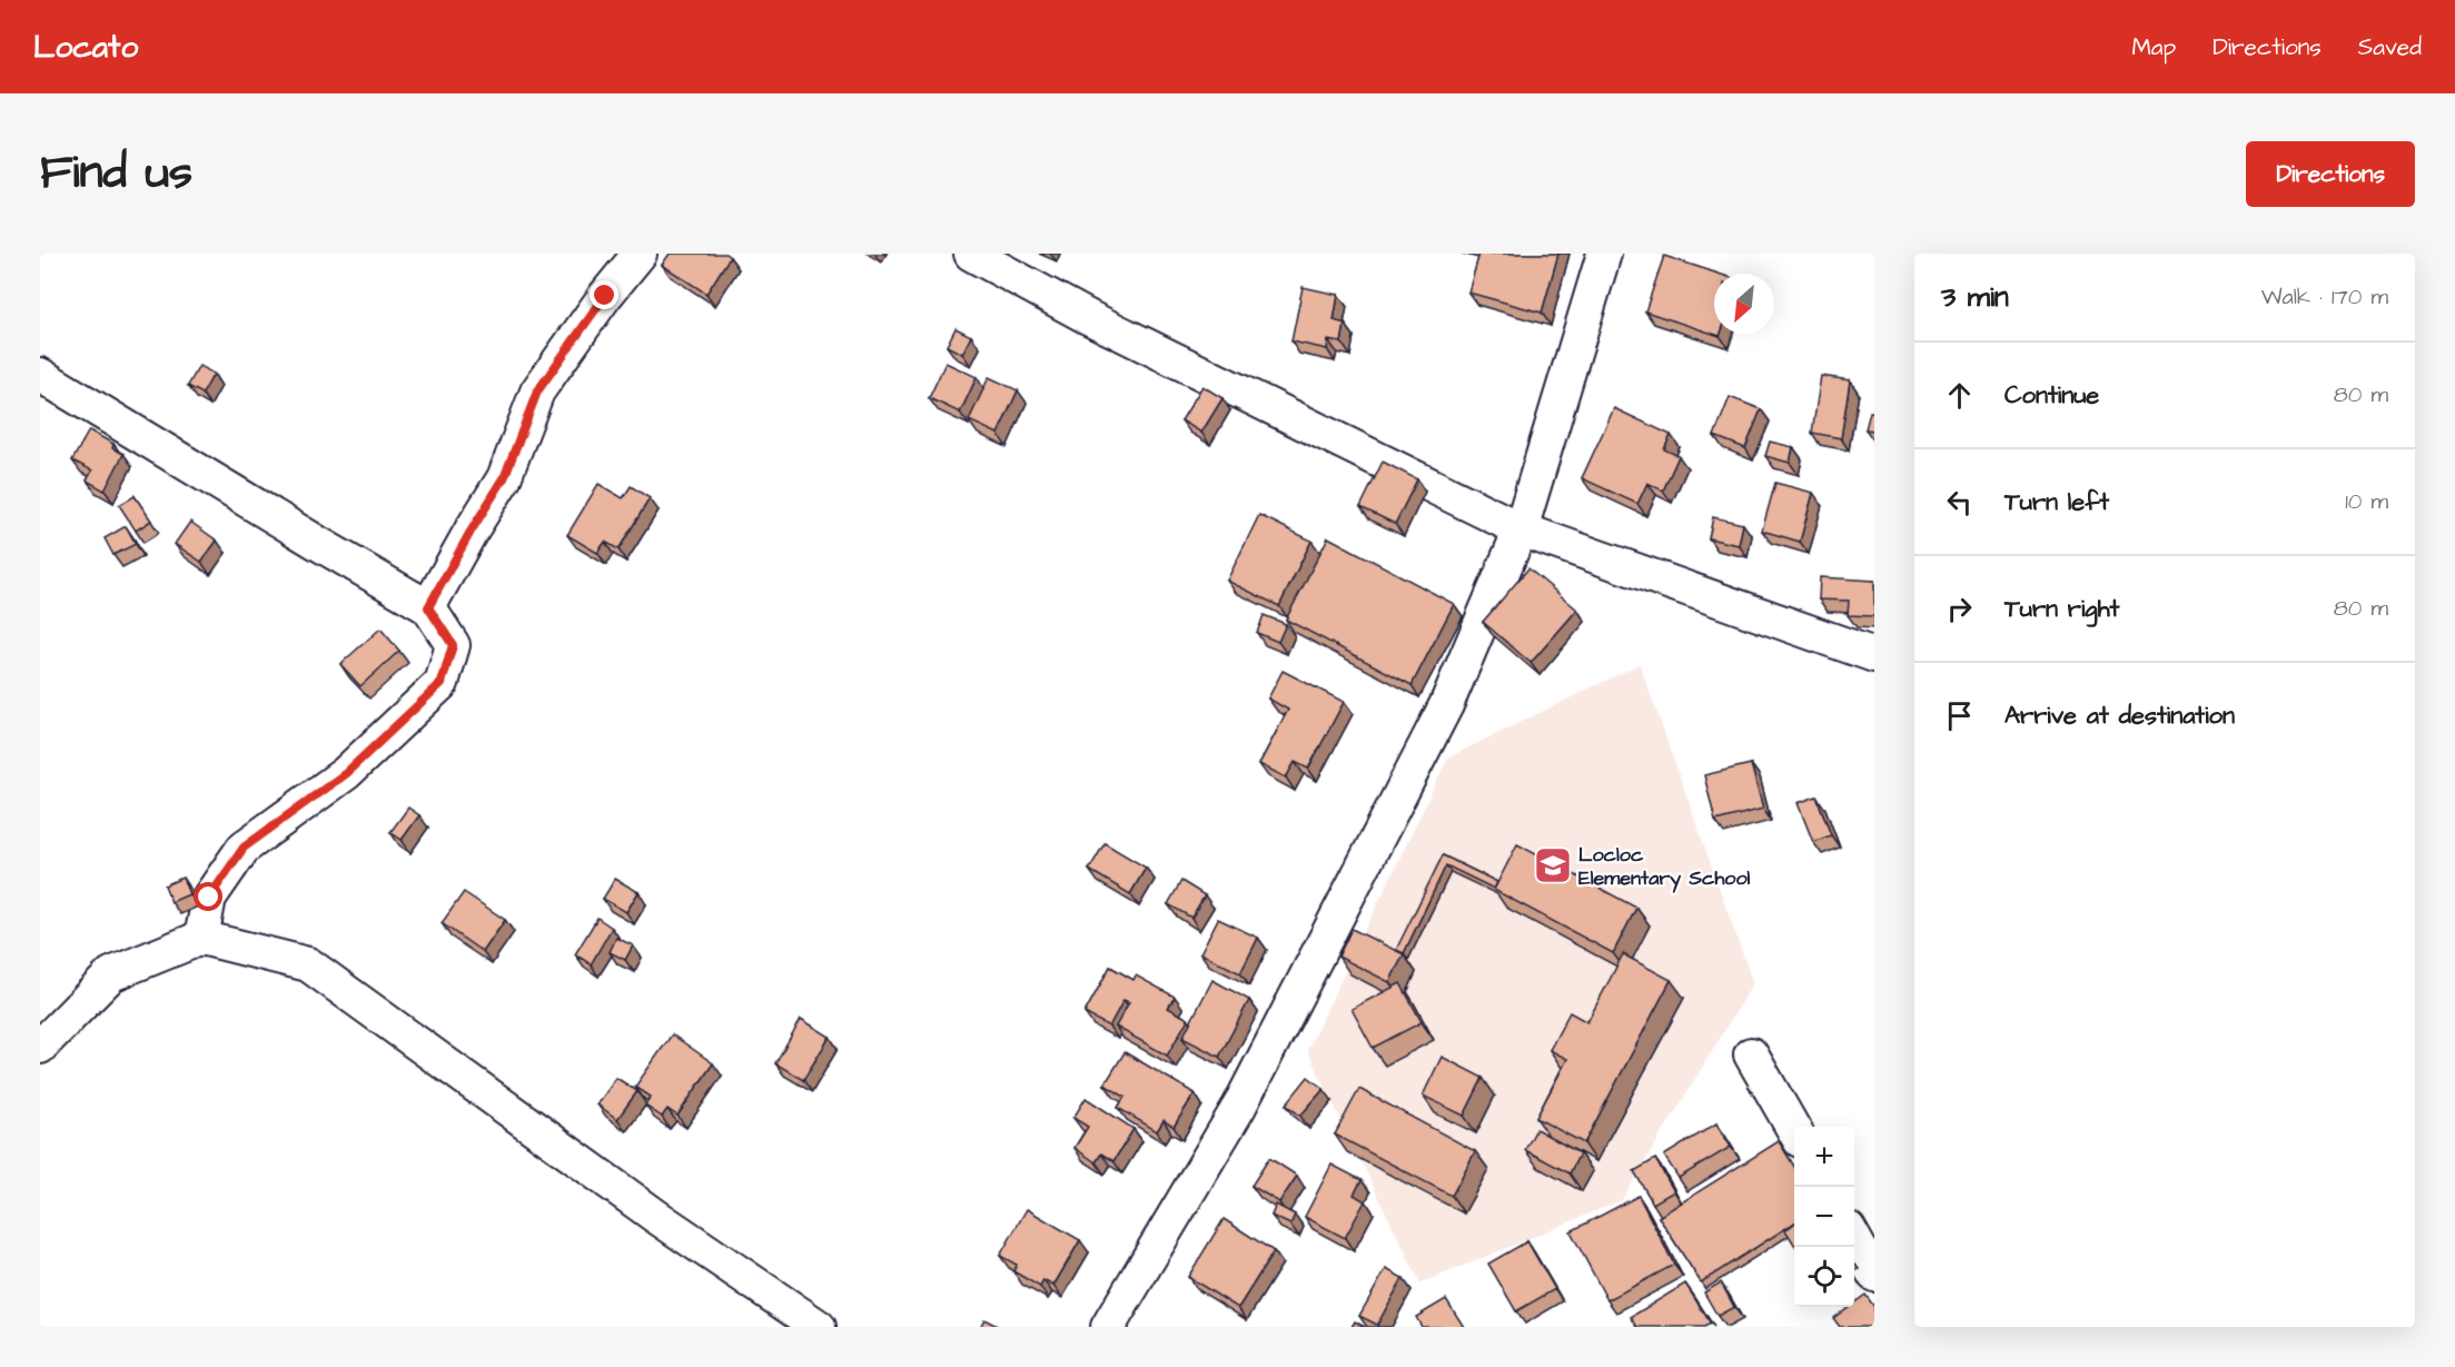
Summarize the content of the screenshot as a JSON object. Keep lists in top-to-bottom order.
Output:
{
  "places": {
    "school or university": ["Locloc Elementary School"]
  },
  "north": "bottom left",
  "page": {
    "header": "Locato",
    "nav": ["Map", "Directions", "Saved"],
    "title": "Find us",
    "buttons": "Directions",
    "heading": ["3 min", "Walk · 170 m"],
    "list": [
      ["Continue", "80 m"],
      ["Turn left", "10 m"],
      ["Turn right", "80 m"],
      "Arrive at destination"
    ],
    "map_buttons": ["+", "−"]
  }
}
